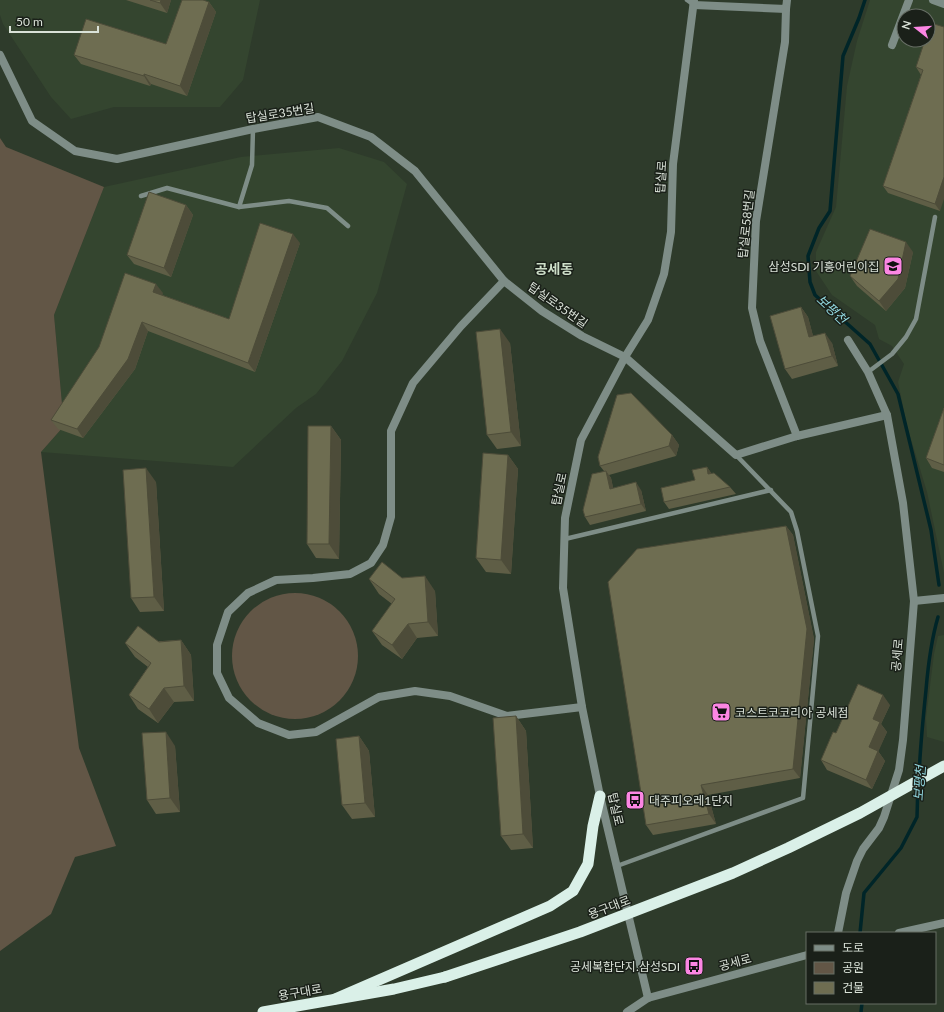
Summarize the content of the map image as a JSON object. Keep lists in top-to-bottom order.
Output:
{
  "streets": {
    "highway": ["용구대로"],
    "street": [
      "탑실로35번길",
      "탑실로",
      "탑실로58번길",
      "공세로"
    ]
  },
  "crossings": [
    ["탑실로35번길", "탑실로"],
    ["탑실로", "공세로"]
  ],
  "districts": ["공세동"],
  "water": ["보평천"],
  "places": {
    "school or university": ["삼성SDI 기흥어린이집"],
    "supermarket": ["코스트코코리아 공세점"],
    "bus stop": ["대주피오레1단지", "공세복합단지.삼성SDI"]
  },
  "legend": ["도로", "공원", "건물"],
  "scale_bar": "50 m",
  "north": "left"
}
